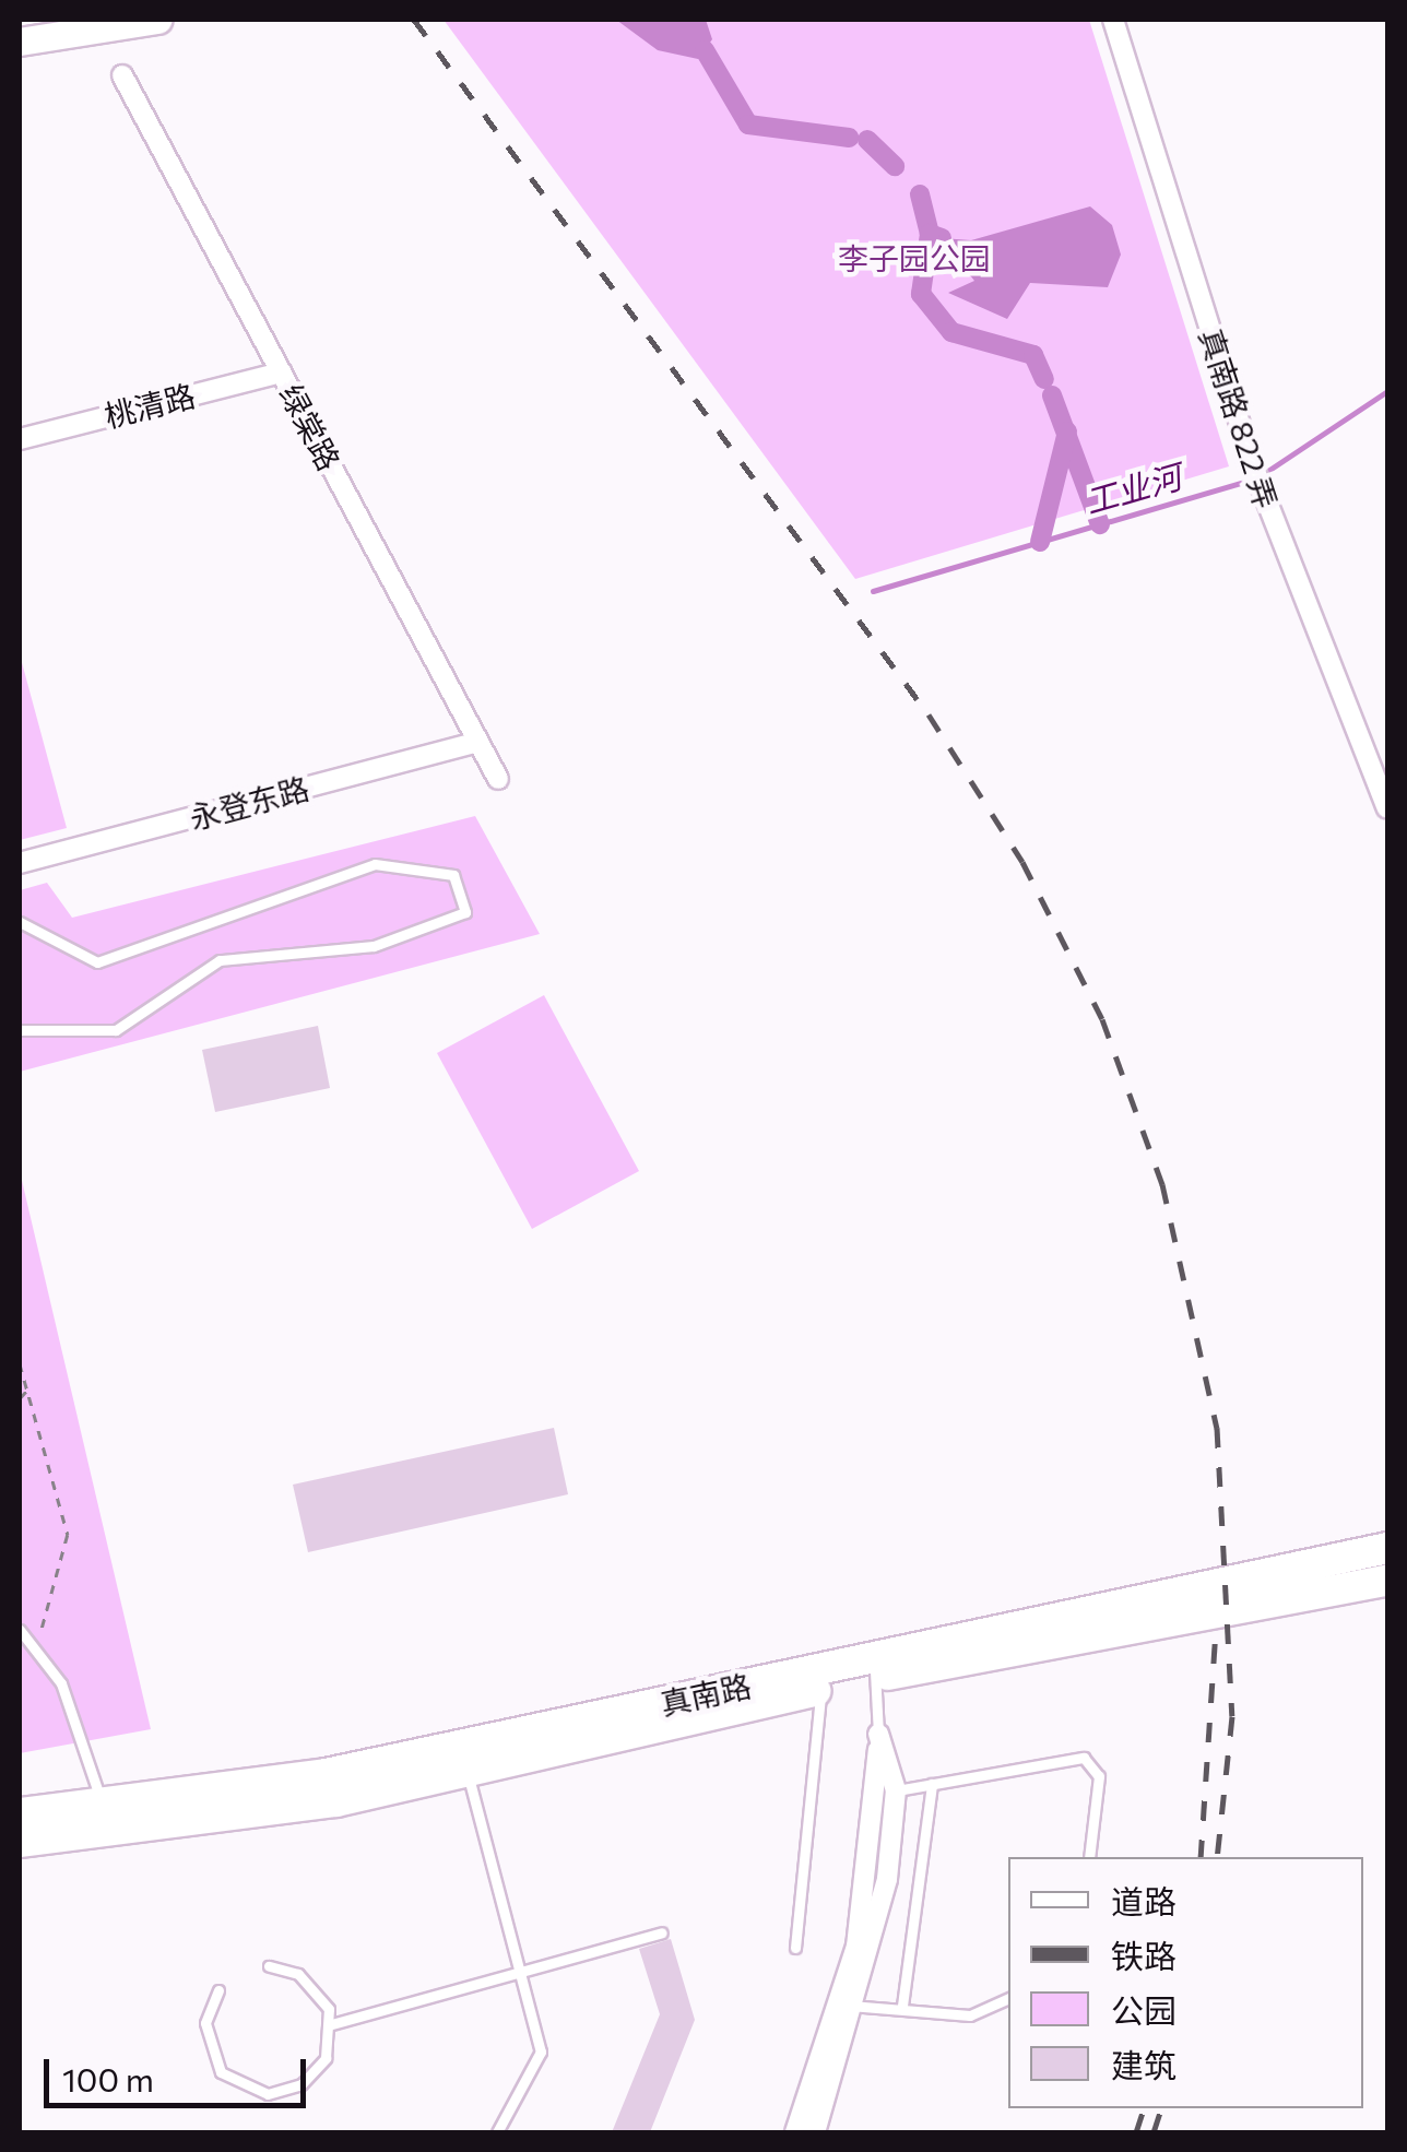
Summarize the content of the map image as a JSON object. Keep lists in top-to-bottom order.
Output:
{
  "streets": {
    "main road": ["真南路"],
    "street": [
      "桃清路",
      "真南路 822 弄",
      "绿棠路",
      "永登东路"
    ]
  },
  "crossings": [
    ["桃清路", "绿棠路"],
    ["绿棠路", "永登东路"]
  ],
  "water": ["工业河"],
  "parks": ["李子园公园"],
  "legend": [
    "道路",
    "铁路",
    "公园",
    "建筑"
  ],
  "scale_bar": "100 m"
}
